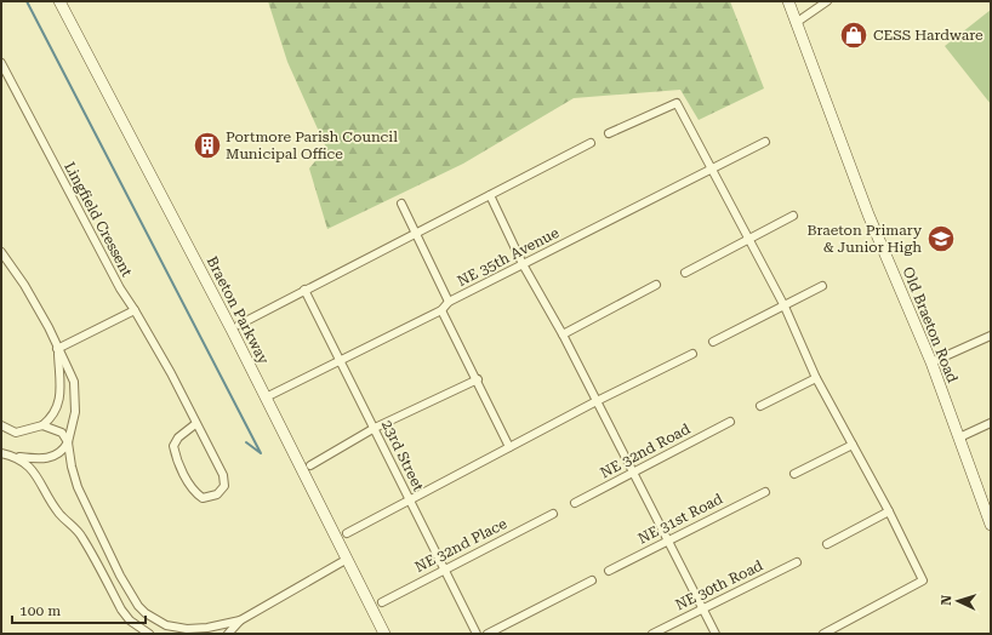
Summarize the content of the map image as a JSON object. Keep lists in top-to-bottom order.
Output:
{
  "streets": {
    "street": [
      "Lingfield Cressent",
      "NE 35th Avenue",
      "Braeton Parkway",
      "Old Braeton Road",
      "NE 32nd Road",
      "23rd Street",
      "NE 31st Road",
      "NE 32nd Place",
      "NE 30th Road"
    ]
  },
  "crossings": [
    ["NE 35th Avenue", "Braeton Parkway"],
    ["NE 35th Avenue", "23rd Street"],
    ["23rd Street", "NE 32nd Place"]
  ],
  "places": {
    "shop": ["CESS Hardware"],
    "building": ["Portmore Parish Council Municipal Office"],
    "school or university": ["Braeton Primary & Junior High"]
  },
  "scale_bar": "100 m",
  "north": "left"
}
